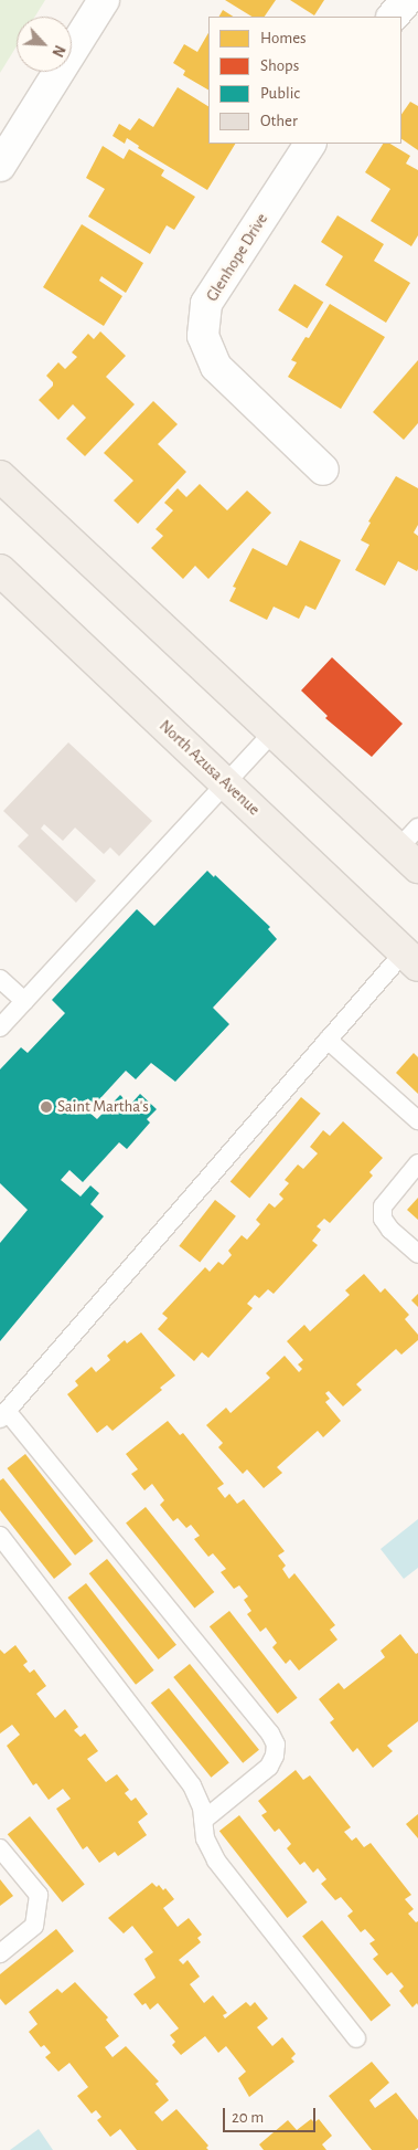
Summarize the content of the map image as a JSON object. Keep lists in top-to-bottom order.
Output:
{
  "streets": {
    "main road": ["North Azusa Avenue"],
    "street": ["Glenhope Drive"]
  },
  "places": ["Saint Martha's"],
  "legend": [
    "Homes",
    "Shops",
    "Public",
    "Other"
  ],
  "scale_bar": "20 m",
  "north": "bottom right"
}
